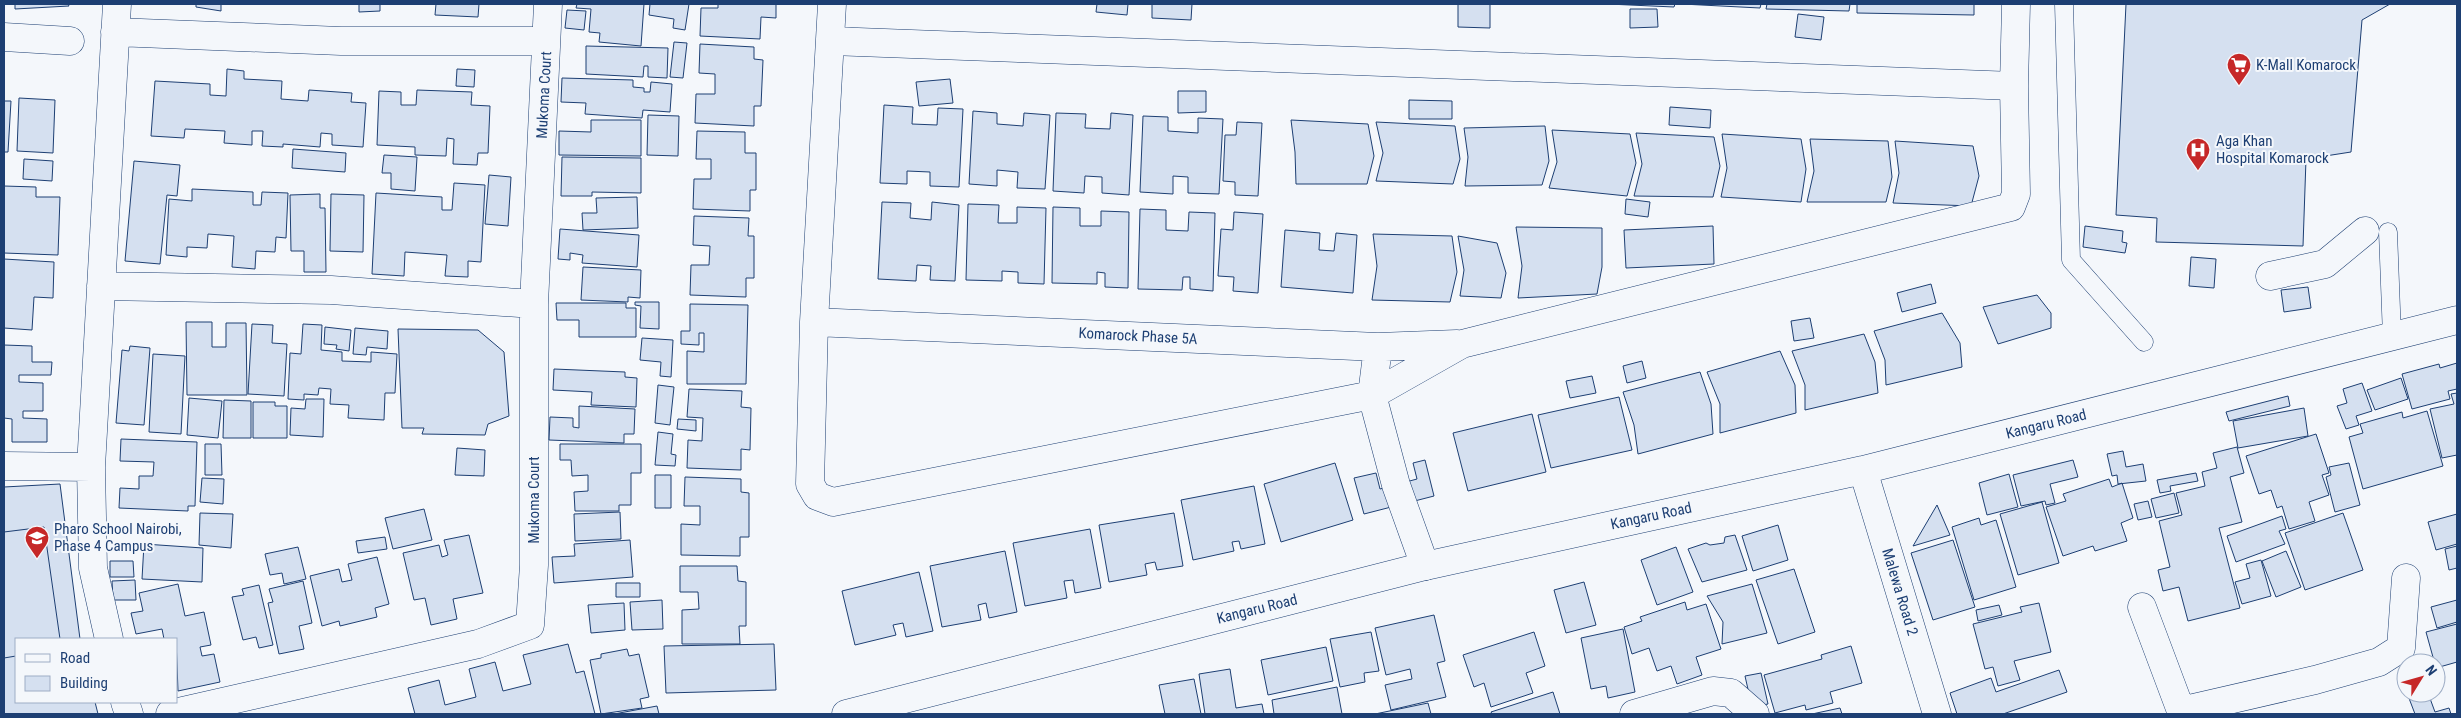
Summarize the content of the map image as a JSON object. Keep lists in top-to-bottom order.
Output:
{
  "streets": {
    "street": [
      "Mukoma Court",
      "Komarock Phase 5A",
      "Kangaru Road",
      "Malewa Road 2"
    ]
  },
  "crossings": [
    ["Kangaru Road", "Malewa Road 2"]
  ],
  "places": {
    "supermarket": ["K-Mall Komarock"],
    "hospital": ["Aga Khan Hospital Komarock"],
    "school or university": ["Pharo School Nairobi, Phase 4 Campus"]
  },
  "legend": ["Road", "Building"],
  "north": "top right"
}
